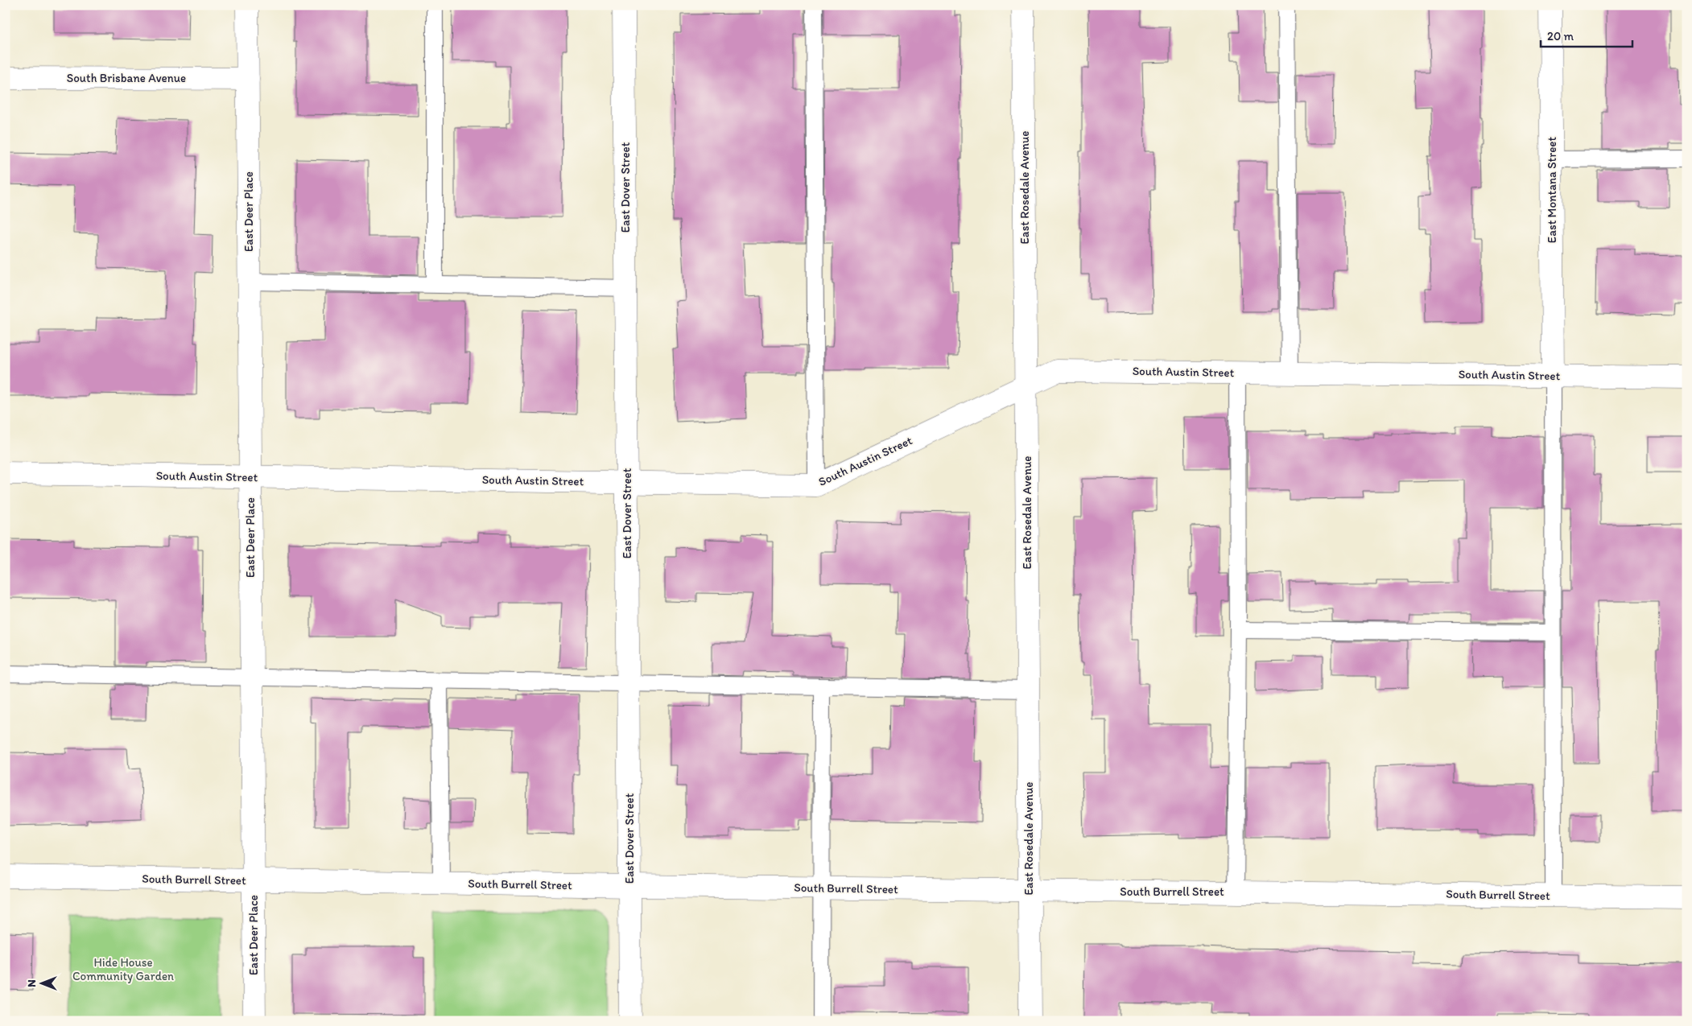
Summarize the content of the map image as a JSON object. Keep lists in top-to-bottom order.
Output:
{
  "streets": {
    "street": [
      "South Brisbane Avenue",
      "East Dover Street",
      "East Rosedale Avenue",
      "East Montana Street",
      "East Deer Place",
      "South Austin Street",
      "South Burrell Street"
    ]
  },
  "crossings": [
    ["South Brisbane Avenue", "East Deer Place"],
    ["East Dover Street", "South Austin Street"],
    ["East Dover Street", "South Burrell Street"],
    ["East Rosedale Avenue", "South Austin Street"],
    ["East Rosedale Avenue", "South Burrell Street"],
    ["East Montana Street", "South Austin Street"],
    ["East Deer Place", "South Austin Street"],
    ["East Deer Place", "South Burrell Street"]
  ],
  "parks": ["Hide House Community Garden"],
  "scale_bar": "20 m",
  "north": "left"
}
